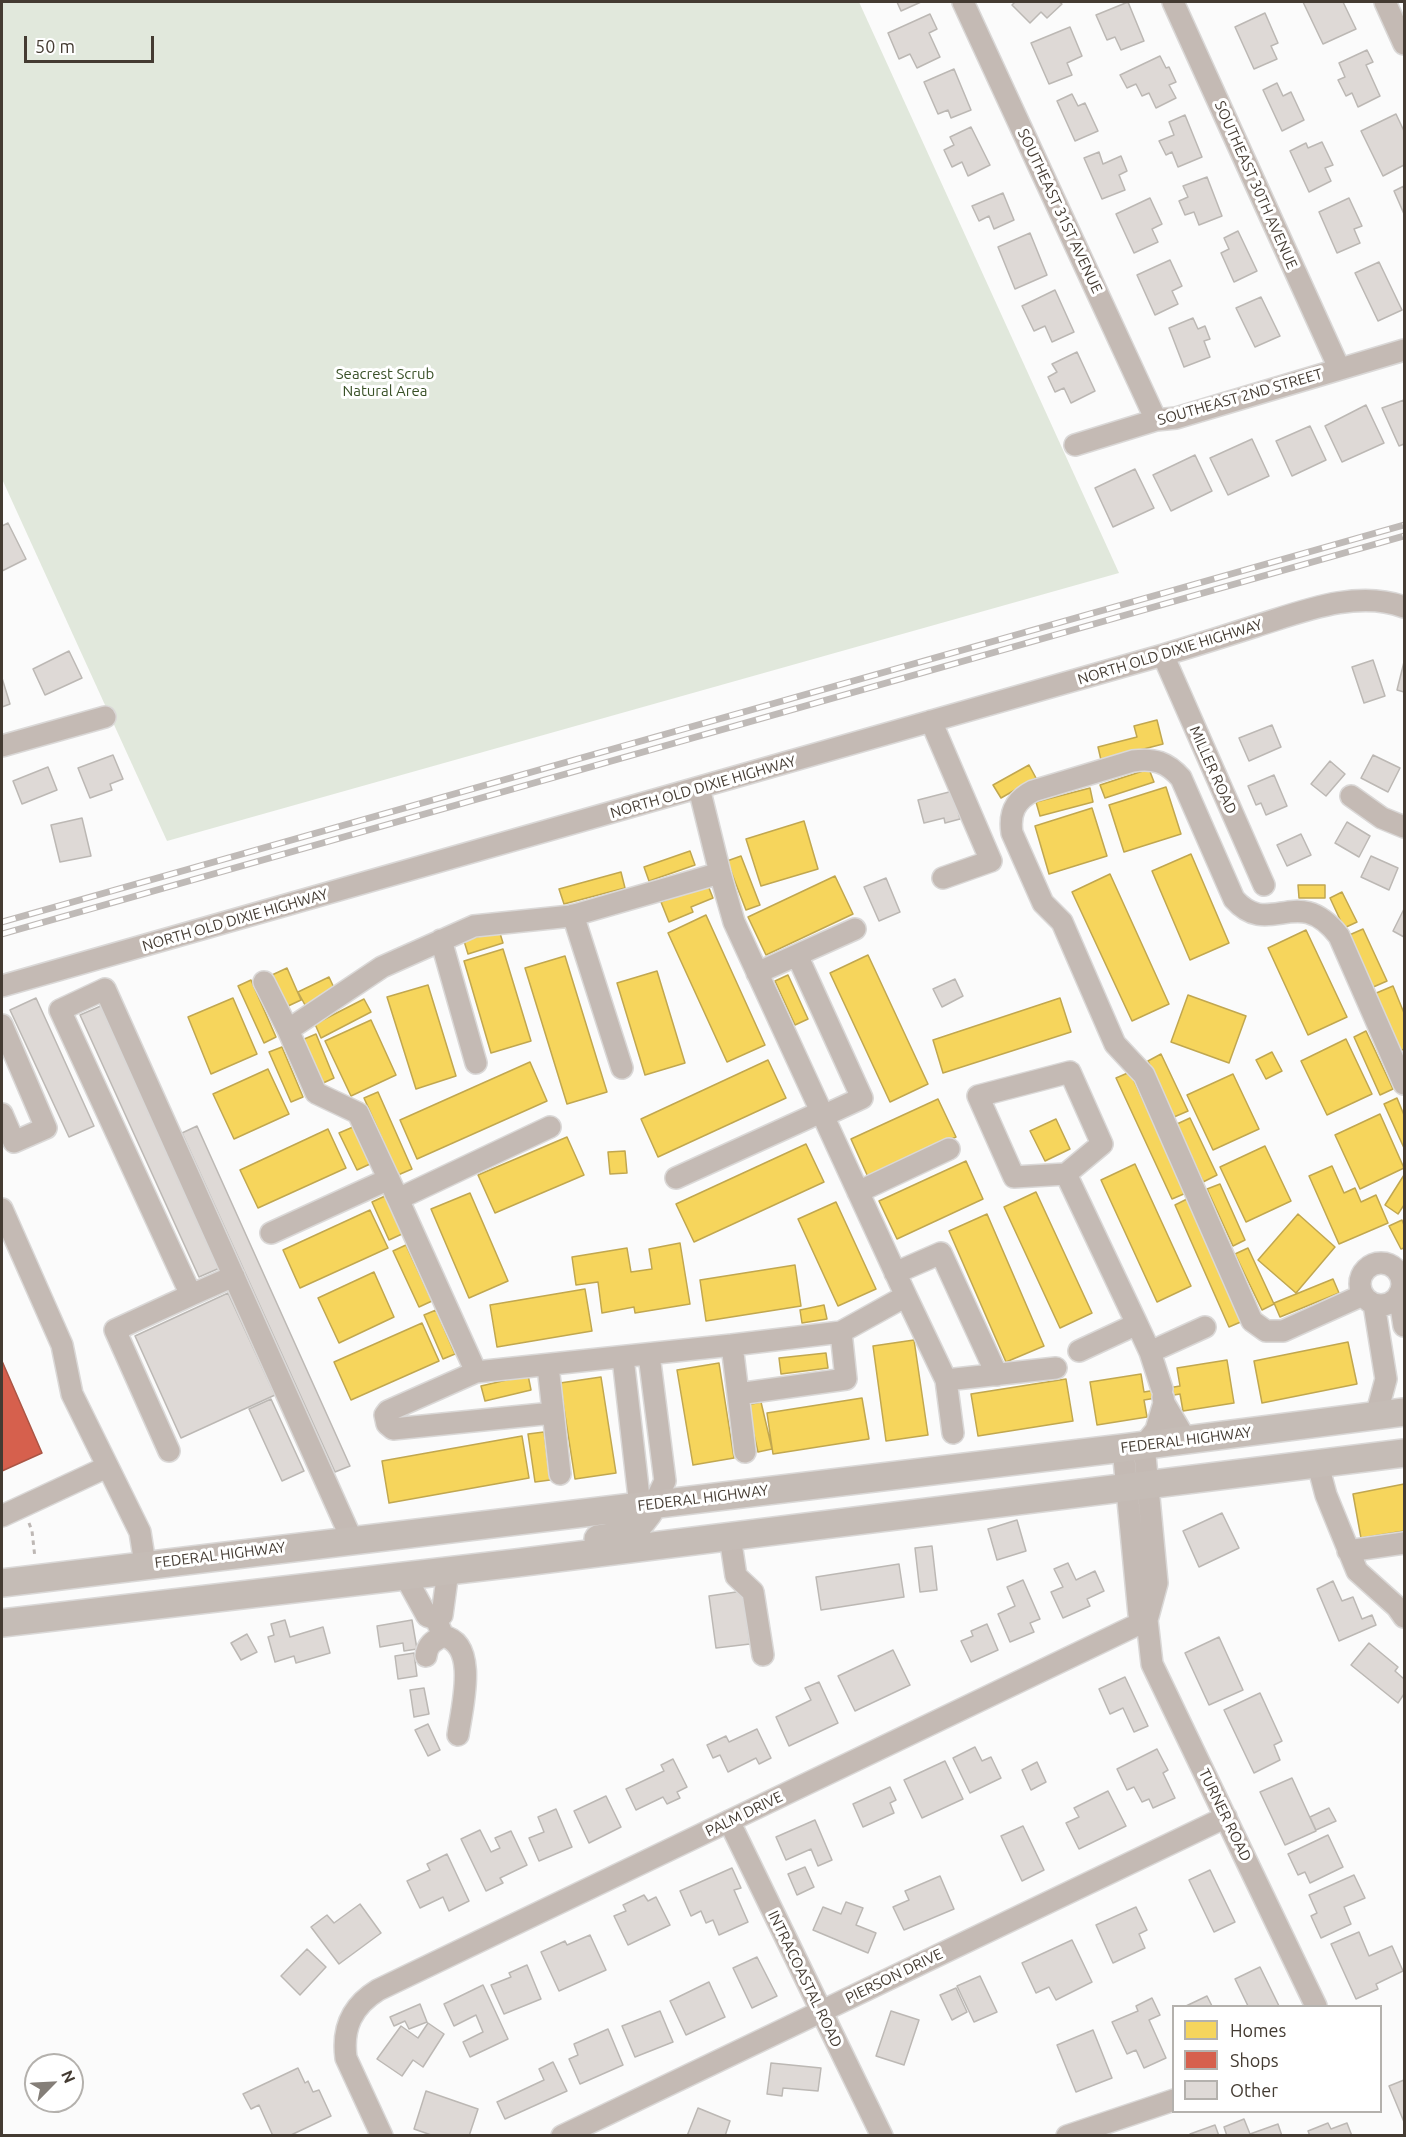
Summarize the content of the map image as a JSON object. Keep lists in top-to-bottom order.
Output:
{
  "streets": {
    "main road": ["FEDERAL HIGHWAY"],
    "street": [
      "SOUTHEAST 30TH AVENUE",
      "SOUTHEAST 31ST AVENUE",
      "SOUTHEAST 2ND STREET",
      "NORTH OLD DIXIE HIGHWAY",
      "MILLER ROAD",
      "PALM DRIVE",
      "TURNER ROAD",
      "PIERSON DRIVE",
      "INTRACOASTAL ROAD"
    ]
  },
  "crossings": [
    ["SOUTHEAST 30TH AVENUE", "SOUTHEAST 2ND STREET"],
    ["SOUTHEAST 31ST AVENUE", "SOUTHEAST 2ND STREET"],
    ["NORTH OLD DIXIE HIGHWAY", "MILLER ROAD"],
    ["FEDERAL HIGHWAY", "TURNER ROAD"],
    ["PALM DRIVE", "TURNER ROAD"],
    ["PALM DRIVE", "INTRACOASTAL ROAD"],
    ["TURNER ROAD", "PIERSON DRIVE"],
    ["PIERSON DRIVE", "INTRACOASTAL ROAD"]
  ],
  "parks": ["Seacrest Scrub Natural Area"],
  "legend": ["Homes", "Shops", "Other"],
  "scale_bar": "50 m",
  "north": "top right"
}
